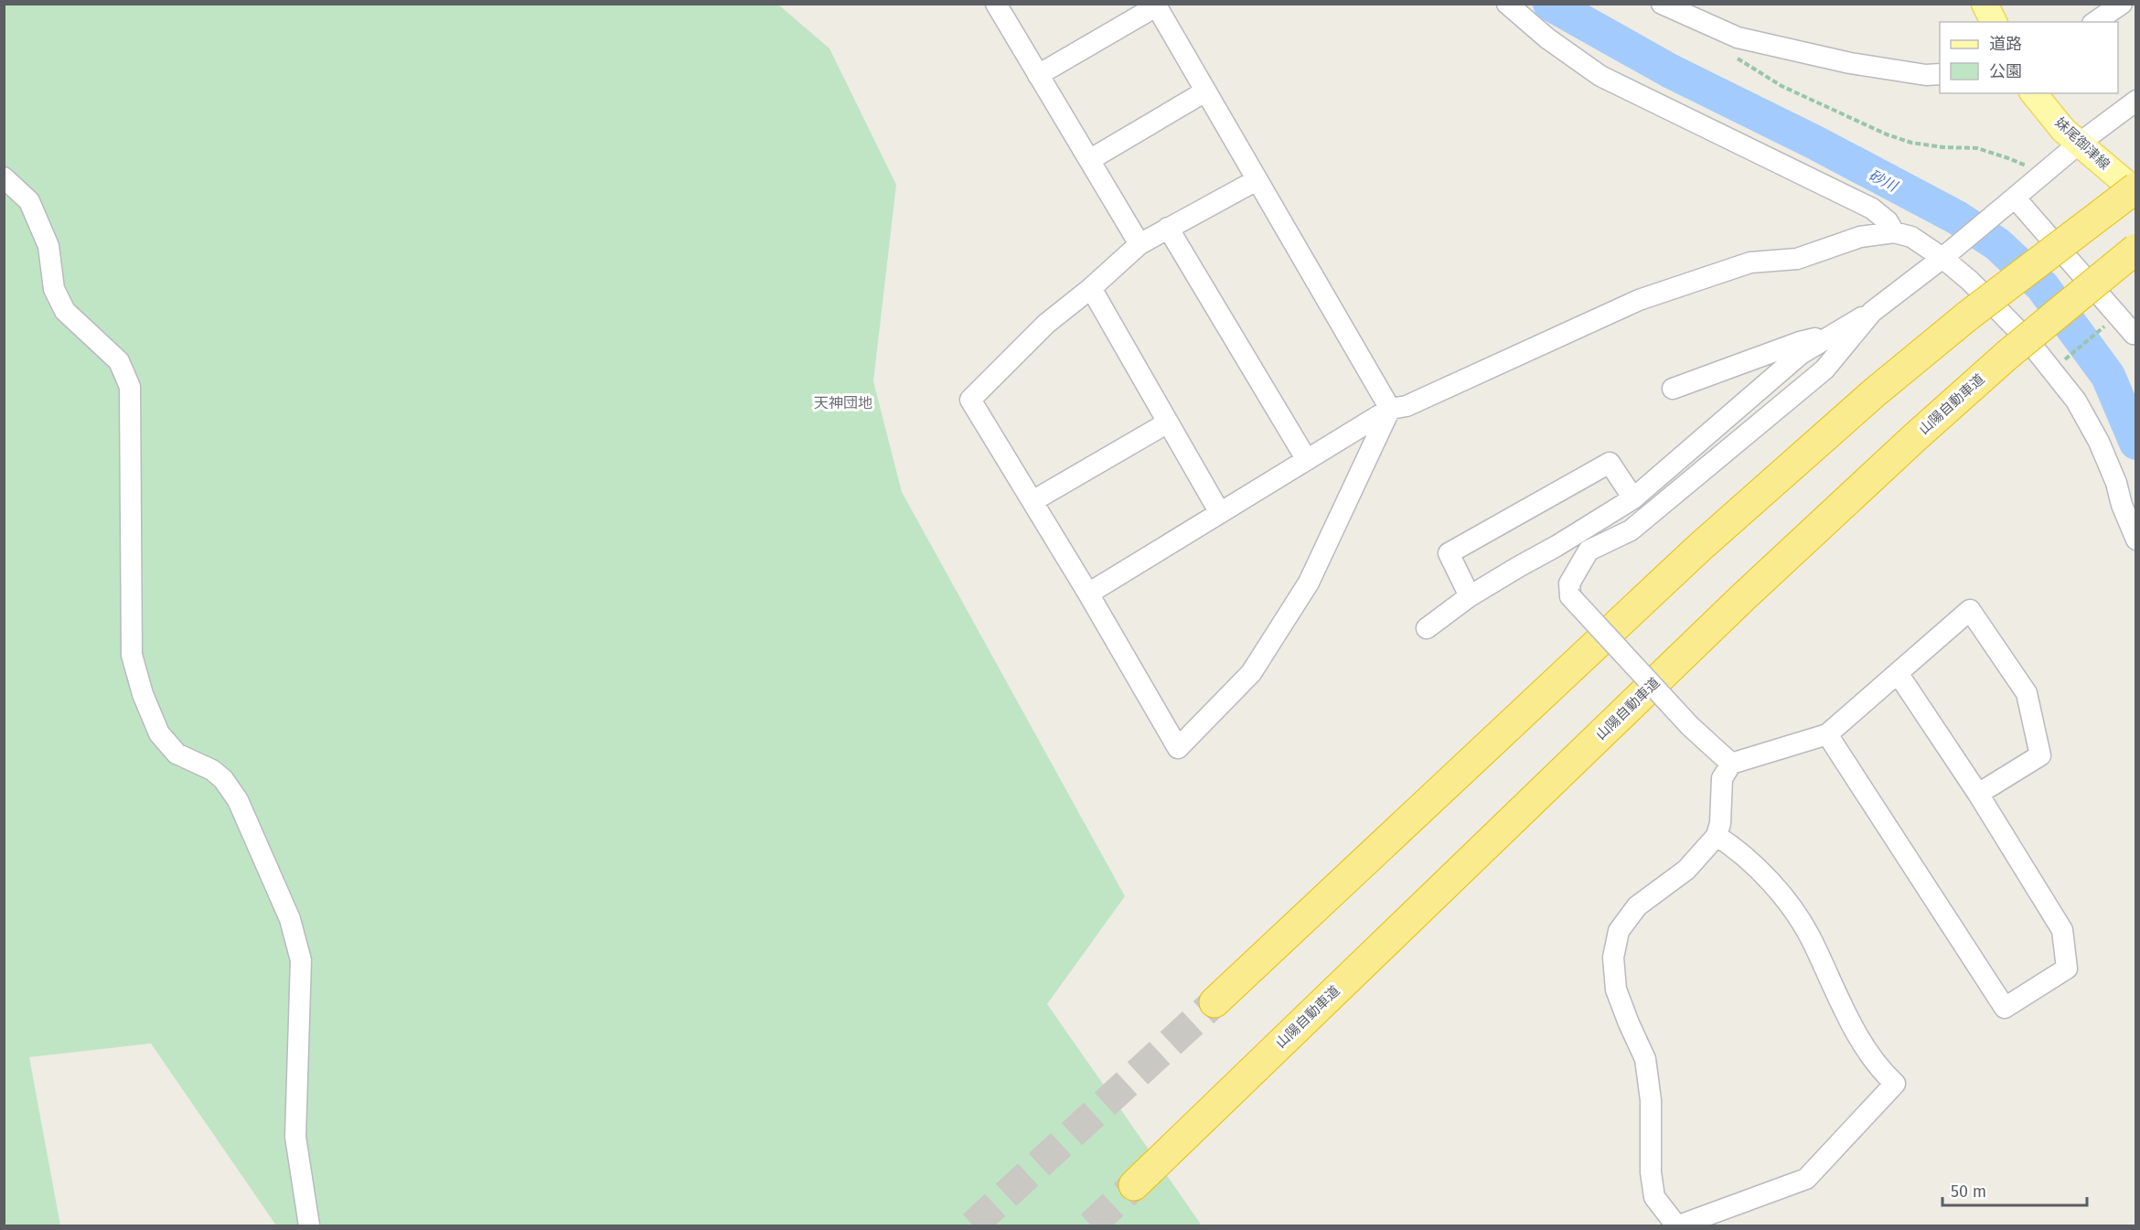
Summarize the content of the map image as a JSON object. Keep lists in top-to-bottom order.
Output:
{
  "streets": {
    "highway": ["山陽自動車道"],
    "main road": ["妹尾御津線"]
  },
  "districts": ["天神団地"],
  "water": ["砂川"],
  "legend": ["道路", "公園"],
  "scale_bar": "50 m"
}
